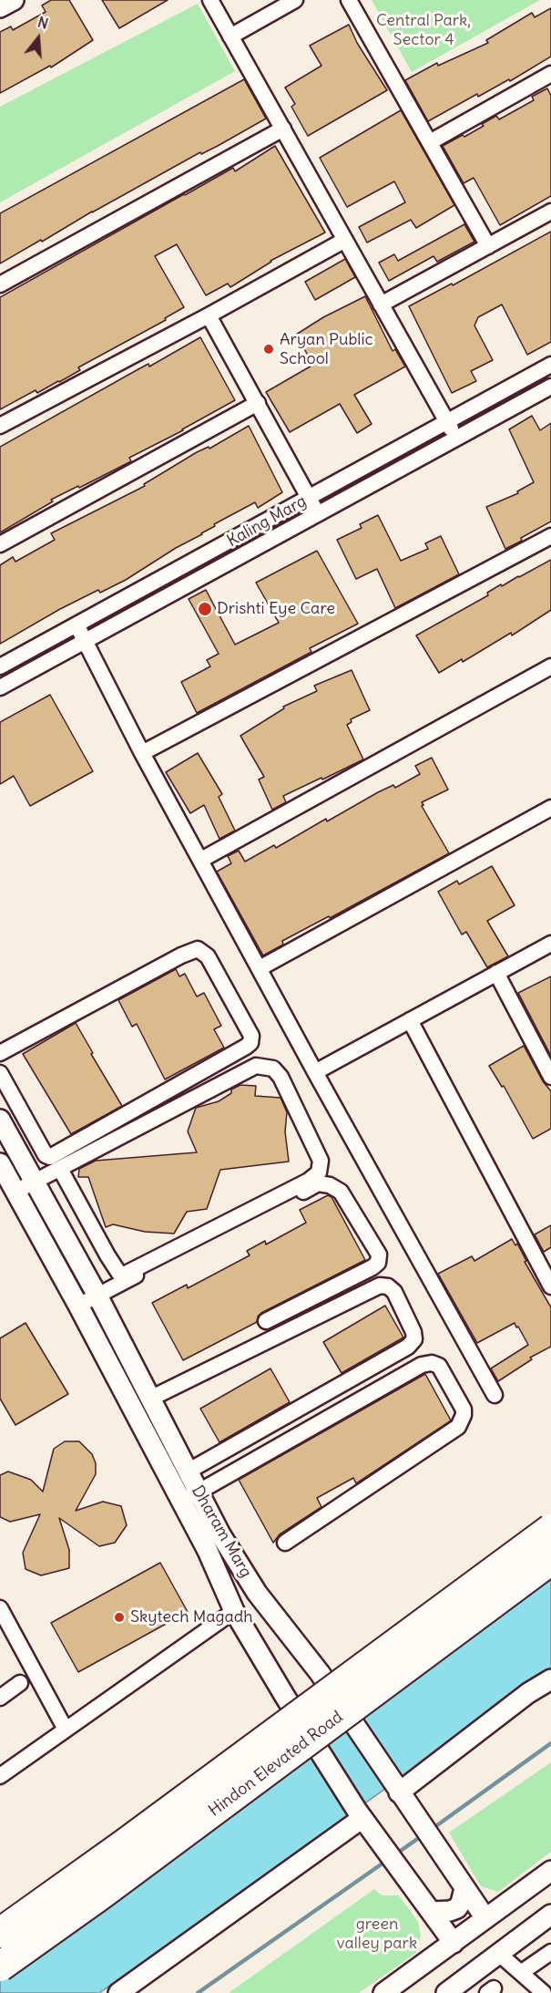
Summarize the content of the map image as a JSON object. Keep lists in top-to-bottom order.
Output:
{
  "streets": {
    "highway": ["Hindon Elevated Road"],
    "street": ["Kaling Marg", "Dharam Marg"]
  },
  "parks": ["Central Park, Sector 4", "green valley park"],
  "places": ["Aryan Public School", "Drishti Eye Care", "Skytech Magadh"],
  "north": "top"
}
